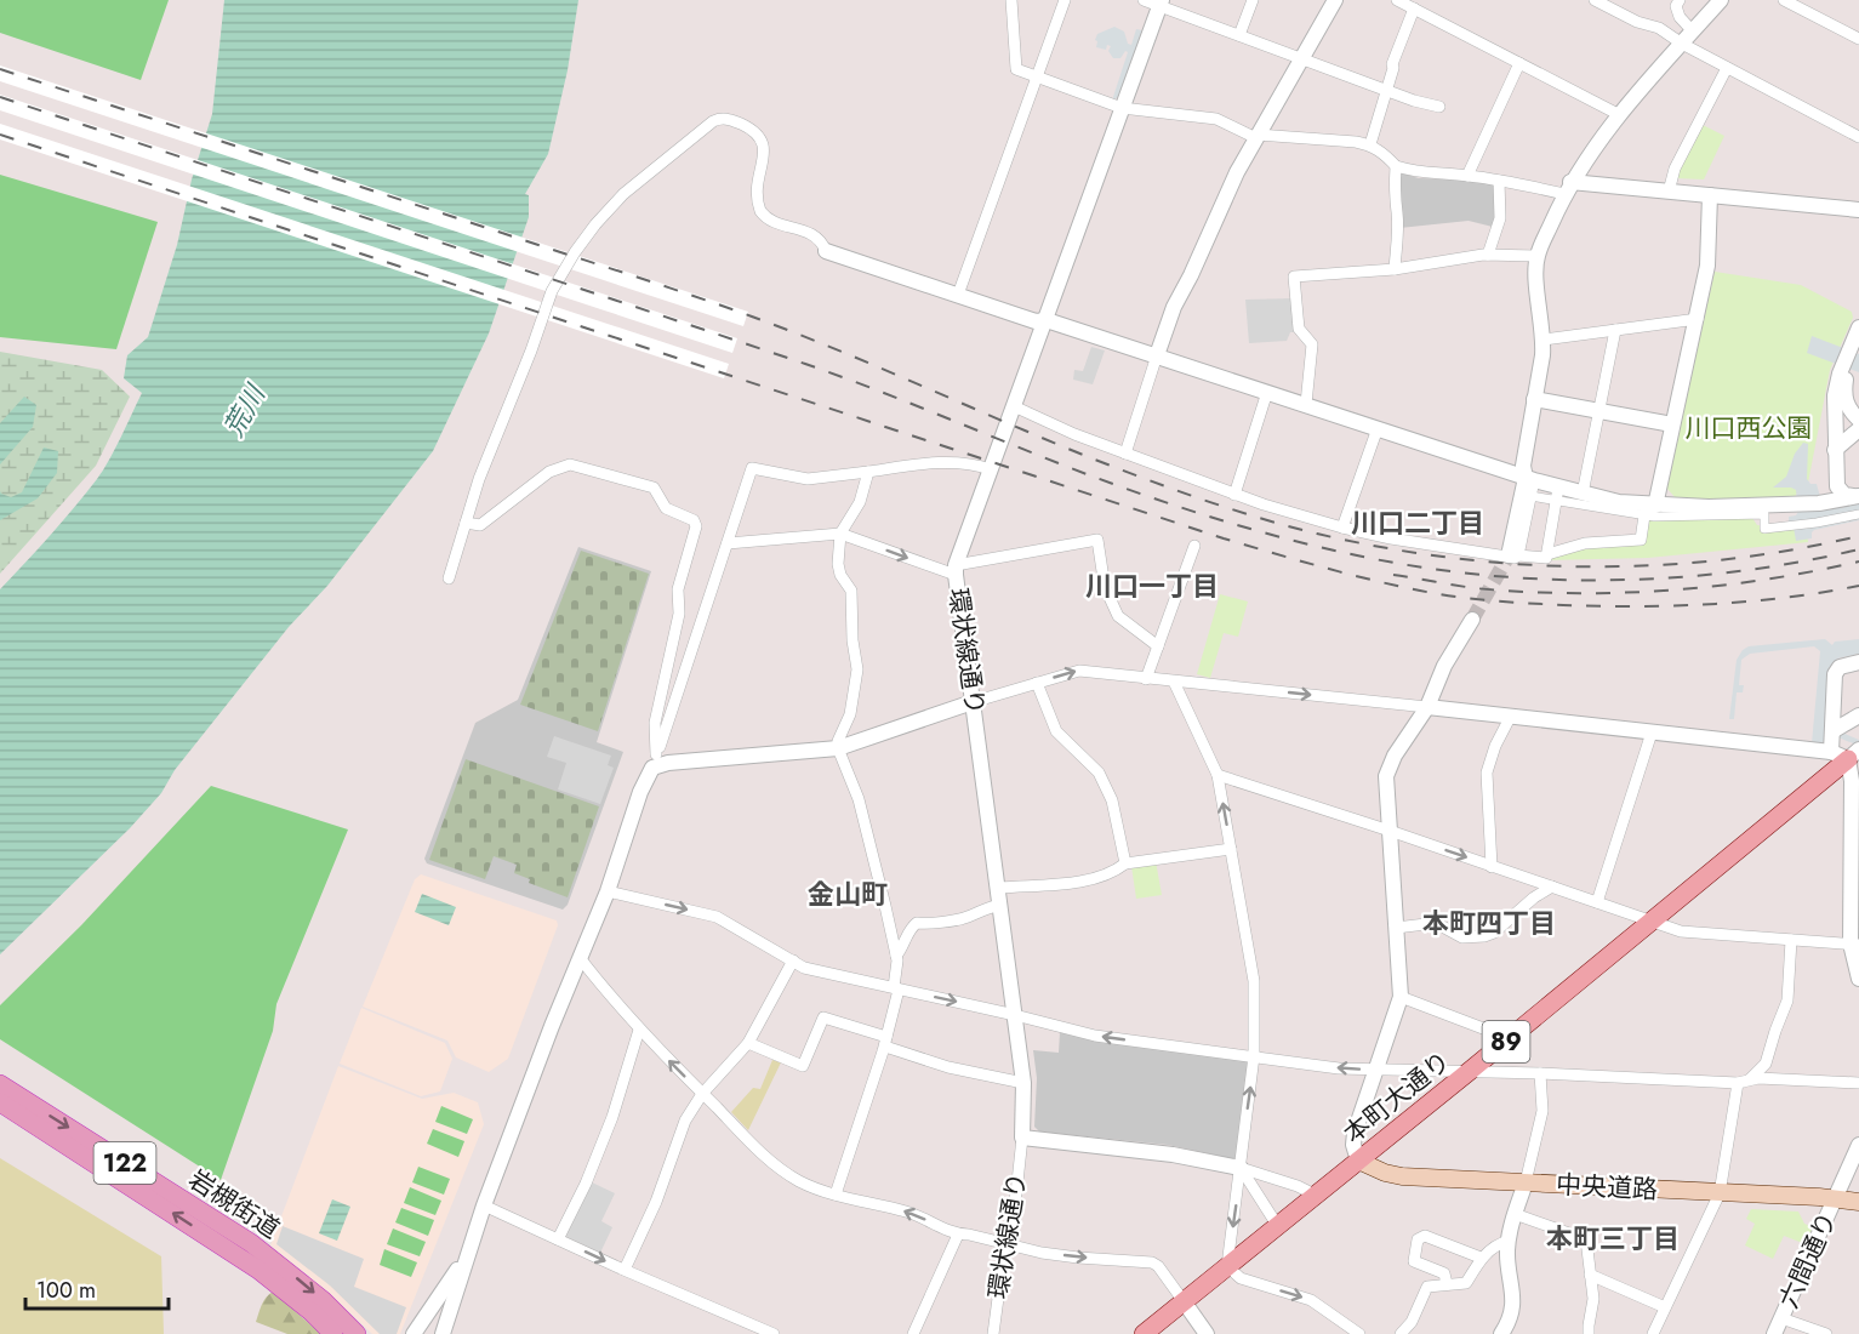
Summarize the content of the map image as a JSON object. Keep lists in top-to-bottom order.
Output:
{
  "streets": {
    "highway": ["122", "岩槻街道"],
    "main road": ["89", "本町大通り", "中央道路"],
    "street": ["環状線通り", "六間通り"]
  },
  "crossings": [
    ["本町大通り", "中央道路"],
    ["中央道路", "六間通り"]
  ],
  "districts": [
    "川口二丁目",
    "川口一丁目",
    "金山町",
    "本町四丁目",
    "本町三丁目"
  ],
  "water": ["荒川"],
  "parks": ["川口西公園"],
  "scale_bar": "100 m"
}
